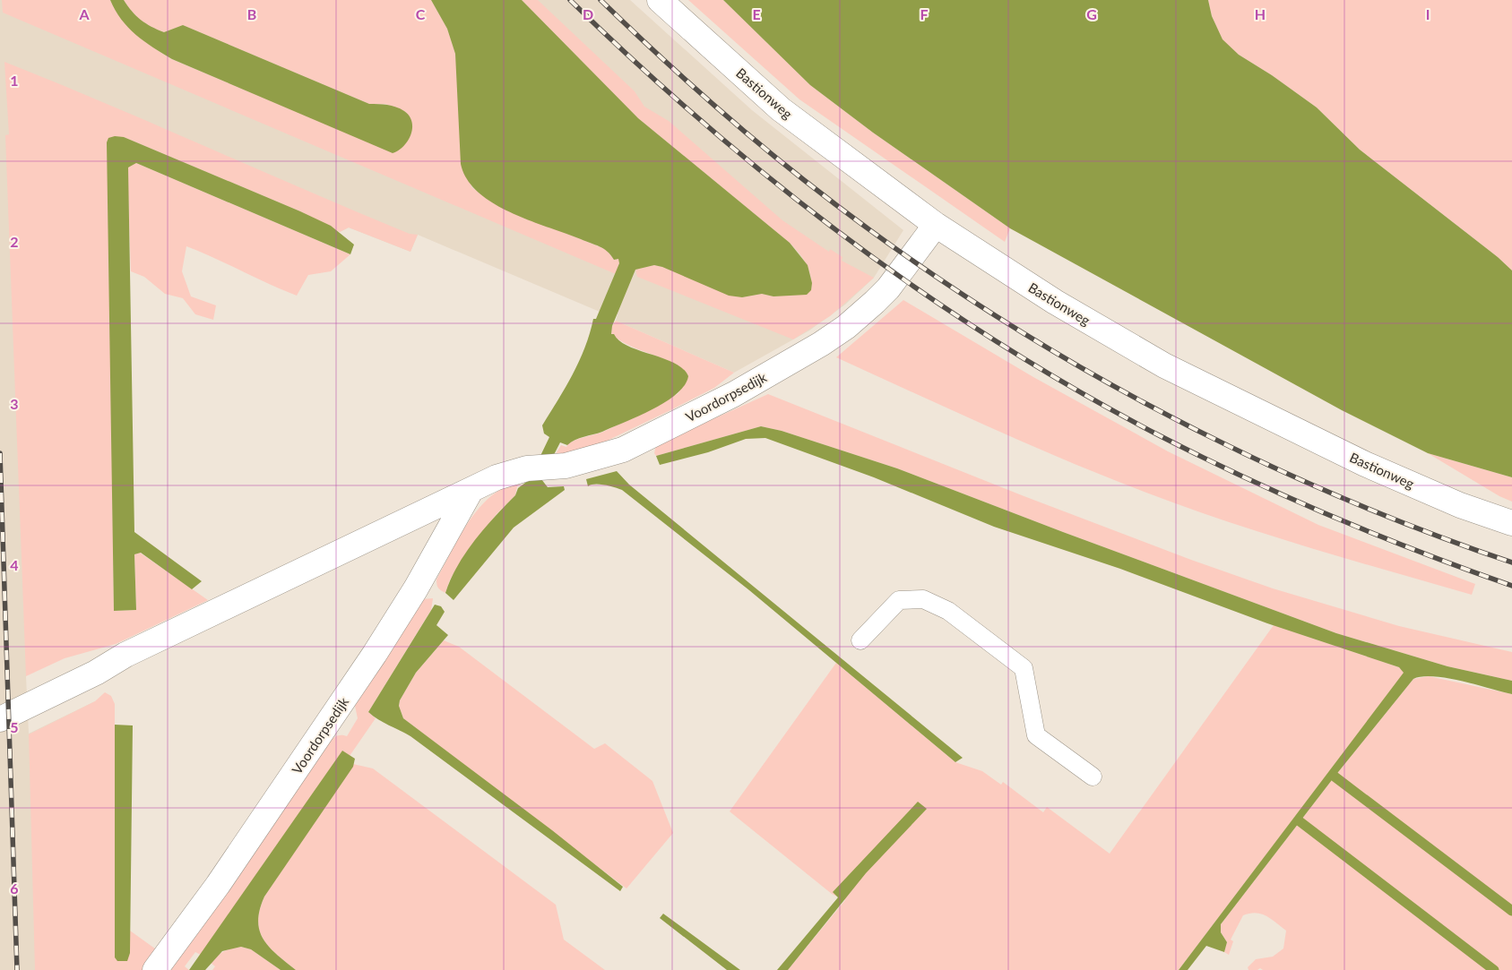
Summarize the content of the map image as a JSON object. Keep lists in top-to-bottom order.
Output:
{
  "streets": {
    "street": ["Bastionweg", "Voordorpsedijk"]
  },
  "crossings": [
    ["Bastionweg", "Voordorpsedijk"]
  ],
  "grid": {
    "columns": [
      "A",
      "B",
      "C",
      "D",
      "E",
      "F",
      "G",
      "H",
      "I"
    ],
    "rows": [
      "1",
      "2",
      "3",
      "4",
      "5",
      "6"
    ]
  }
}
